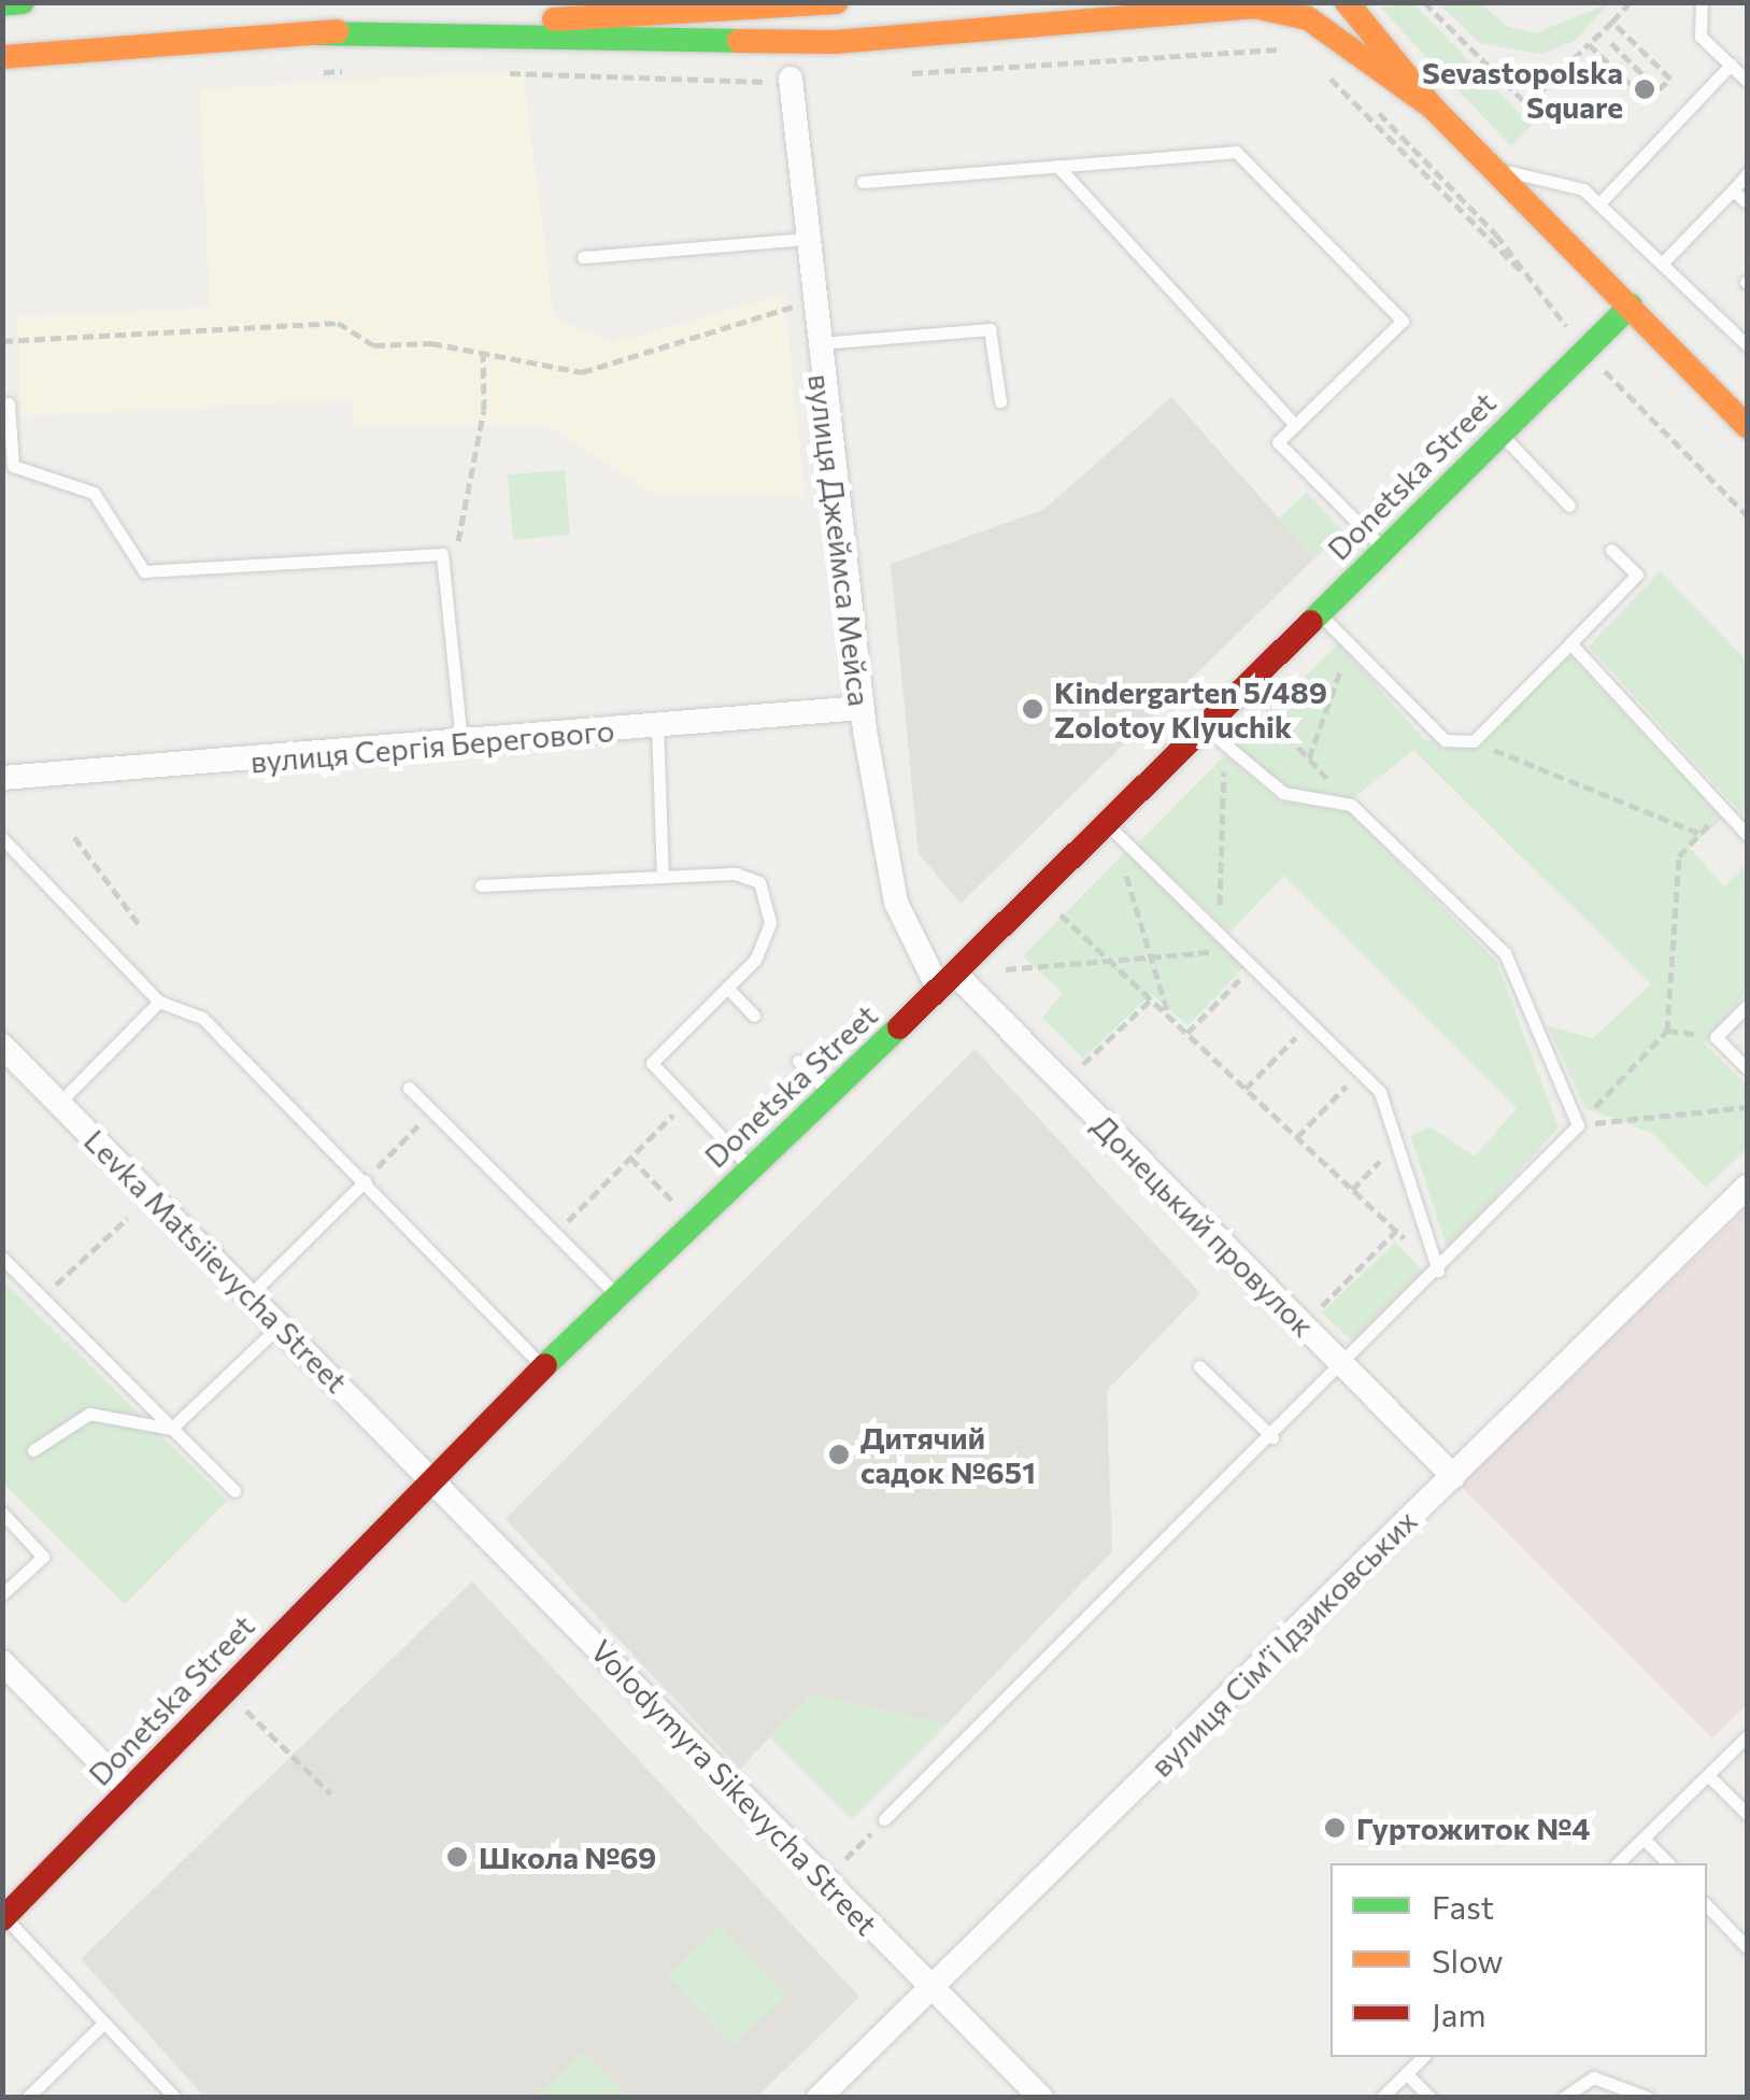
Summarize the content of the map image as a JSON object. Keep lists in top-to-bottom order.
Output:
{
  "streets": {
    "main road": ["Donetska Street"],
    "street": [
      "вулиця Джеймса Мейса",
      "вулиця Сергія Берегового",
      "Донецький провулок",
      "Levka Matsiievycha Street",
      "вулиця Сімʼї Ідзиковських",
      "Volodymyra Sikevycha Street"
    ]
  },
  "crossings": [
    ["Donetska Street", "вулиця Джеймса Мейса"],
    ["Donetska Street", "Донецький провулок"],
    ["Donetska Street", "Levka Matsiievycha Street"],
    ["Donetska Street", "Volodymyra Sikevycha Street"],
    ["вулиця Джеймса Мейса", "вулиця Сергія Берегового"],
    ["вулиця Джеймса Мейса", "Донецький провулок"],
    ["Донецький провулок", "вулиця Сімʼї Ідзиковських"],
    ["Levka Matsiievycha Street", "Volodymyra Sikevycha Street"],
    ["вулиця Сімʼї Ідзиковських", "Volodymyra Sikevycha Street"]
  ],
  "places": [
    "Sevastopolska Square",
    "Kindergarten 5/489 Zolotoy Klyuchik",
    "Дитячий садок №651",
    "Гуртожиток №4",
    "Школа №69"
  ],
  "legend": ["Fast", "Slow", "Jam"]
}
